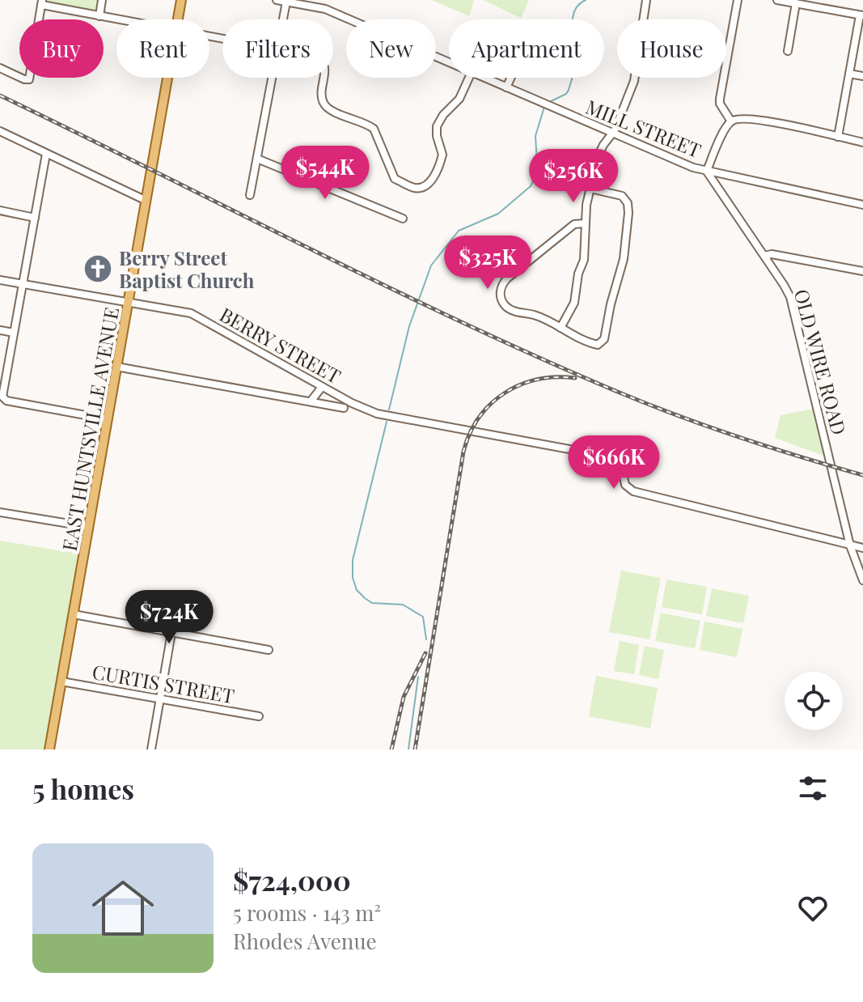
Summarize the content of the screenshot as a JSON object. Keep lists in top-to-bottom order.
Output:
{
  "streets": {
    "main road": ["EAST HUNTSVILLE AVENUE"],
    "street": [
      "MILL STREET",
      "BERRY STREET",
      "OLD WIRE ROAD",
      "CURTIS STREET"
    ]
  },
  "crossings": [
    ["MILL STREET", "OLD WIRE ROAD"],
    ["BERRY STREET", "OLD WIRE ROAD"],
    ["BERRY STREET", "EAST HUNTSVILLE AVENUE"],
    ["EAST HUNTSVILLE AVENUE", "CURTIS STREET"]
  ],
  "places": {
    "church": ["Berry Street Baptist Church"]
  },
  "page": {
    "chip": [
      "Buy",
      "Rent",
      "Filters",
      "New",
      "Apartment",
      "House"
    ],
    "price": [
      "$544K",
      "$256K",
      "$325K",
      "$666K",
      "$724K"
    ],
    "heading": "5 homes",
    "list": [
      {
        "name": "$724,000",
        "note": "5 rooms · 143 m² · Rhodes Avenue"
      }
    ]
  }
}
